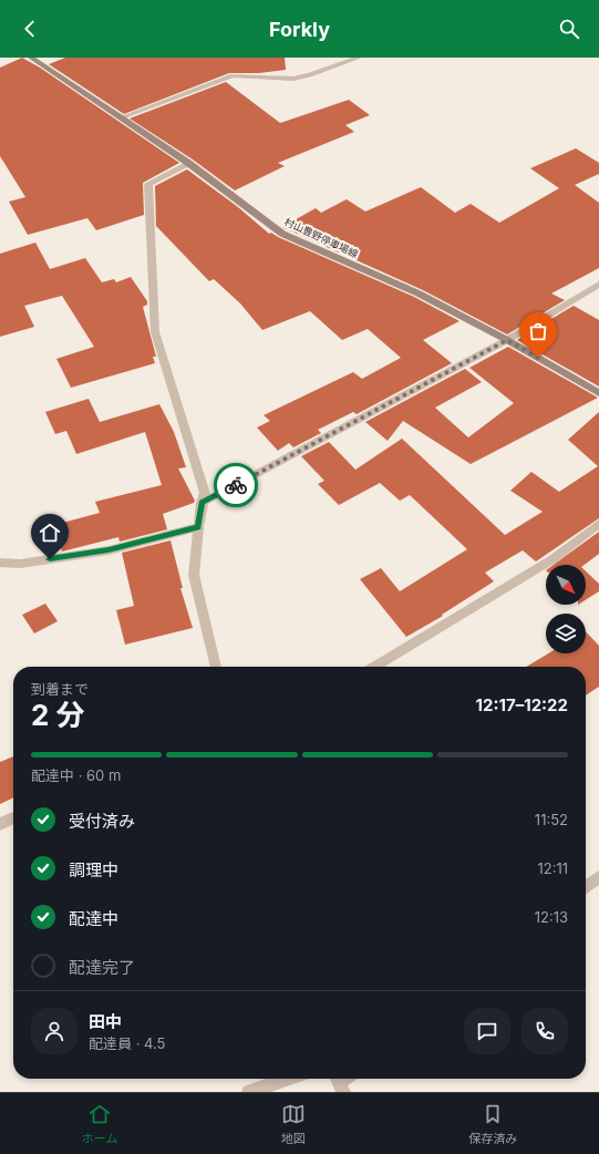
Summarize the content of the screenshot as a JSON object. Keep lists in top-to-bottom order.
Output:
{
  "streets": {
    "main road": ["村山豊野停車場線"]
  },
  "north": "bottom right",
  "page": {
    "header": "Forkly",
    "heading": ["2 分", "到着まで", "12:17–12:22"],
    "panel": ["田中", "配達員 · 4.5"],
    "bar": "配達中 · 60 m",
    "list": [
      ["受付済み", "11:52"],
      ["調理中", "12:11"],
      ["配達中", "12:13"],
      "配達完了"
    ],
    "tabs": ["ホーム", "地図", "保存済み"]
  }
}
